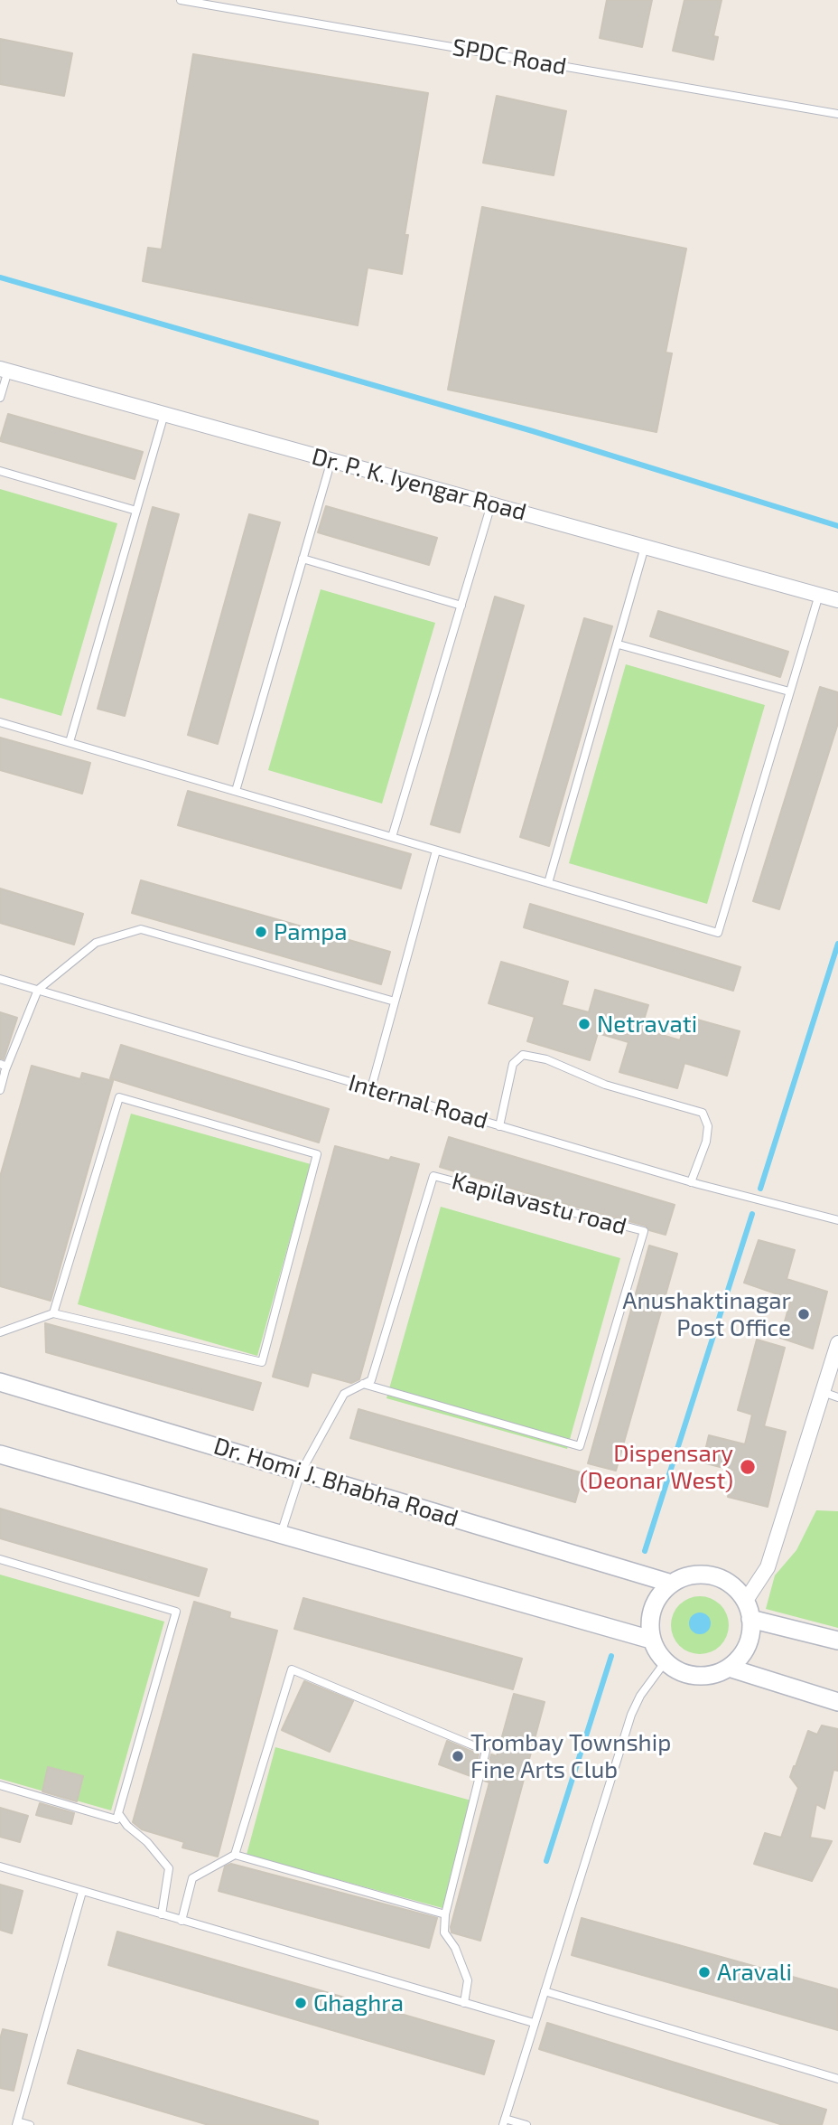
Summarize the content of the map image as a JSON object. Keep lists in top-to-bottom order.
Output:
{
  "streets": {
    "street": ["Dr. P. K. Iyengar Road", "Dr. Homi J. Bhabha Road"],
    "lane": ["SPDC Road", "Internal Road", "Kapilavastu road"]
  },
  "crossings": [
    ["Kapilavastu road", "Dr. Homi J. Bhabha Road"]
  ],
  "places": [
    "Pampa",
    "Netravati",
    "Anushaktinagar Post Office",
    "Dispensary (Deonar West)",
    "Trombay Township Fine Arts Club",
    "Aravali",
    "Ghaghra"
  ]
}
